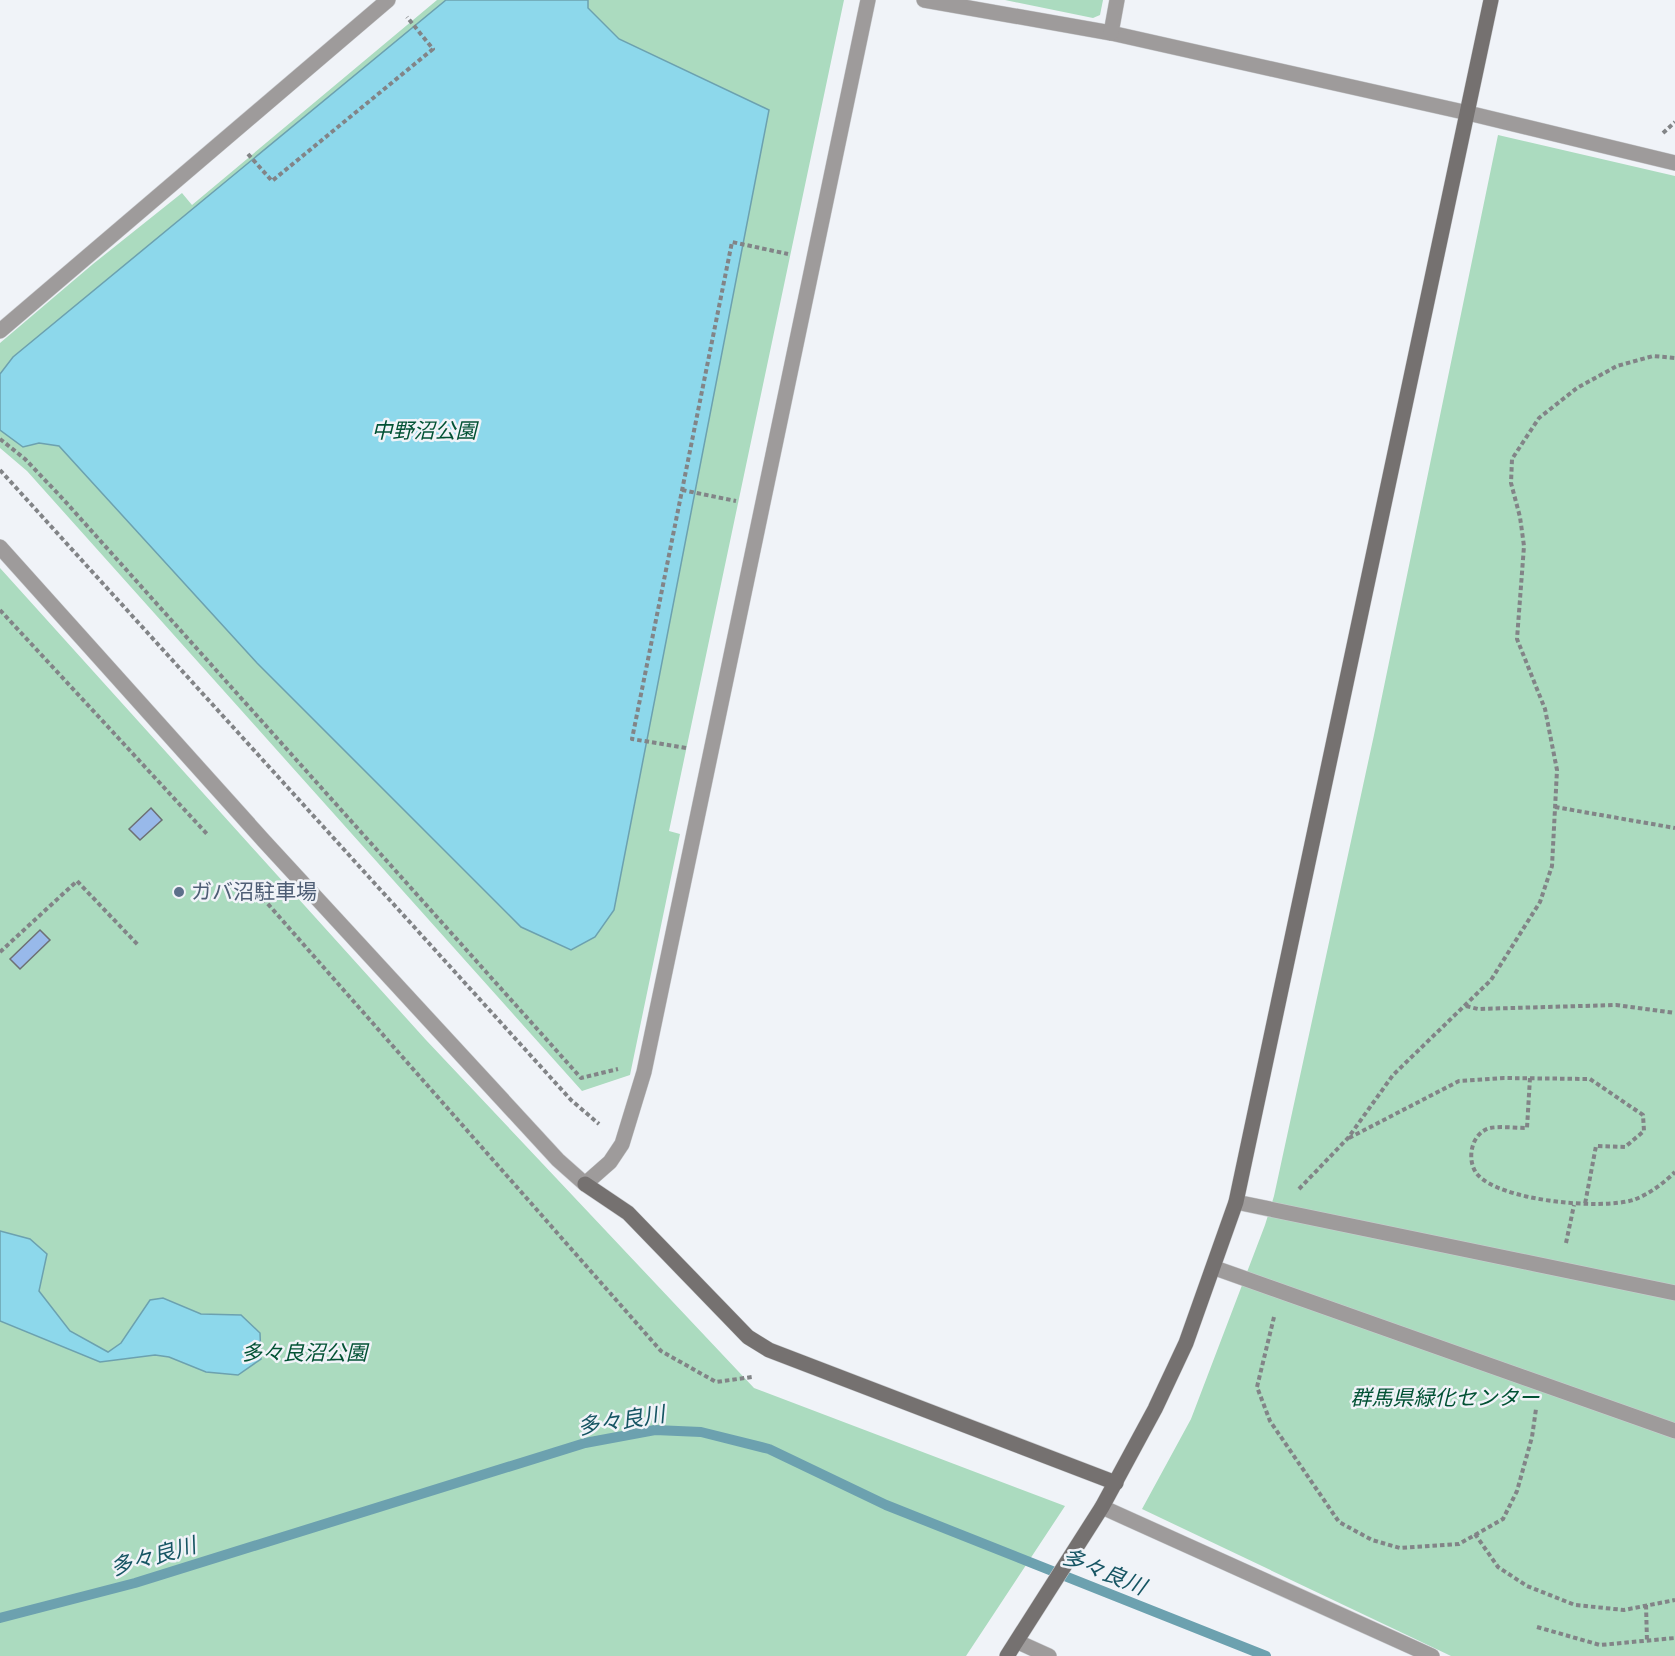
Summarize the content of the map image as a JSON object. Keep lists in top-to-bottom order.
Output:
{
  "water": ["多々良川"],
  "parks": ["中野沼公園", "多々良沼公園", "群馬県緑化センター"],
  "places": ["ガバ沼駐車場"]
}
